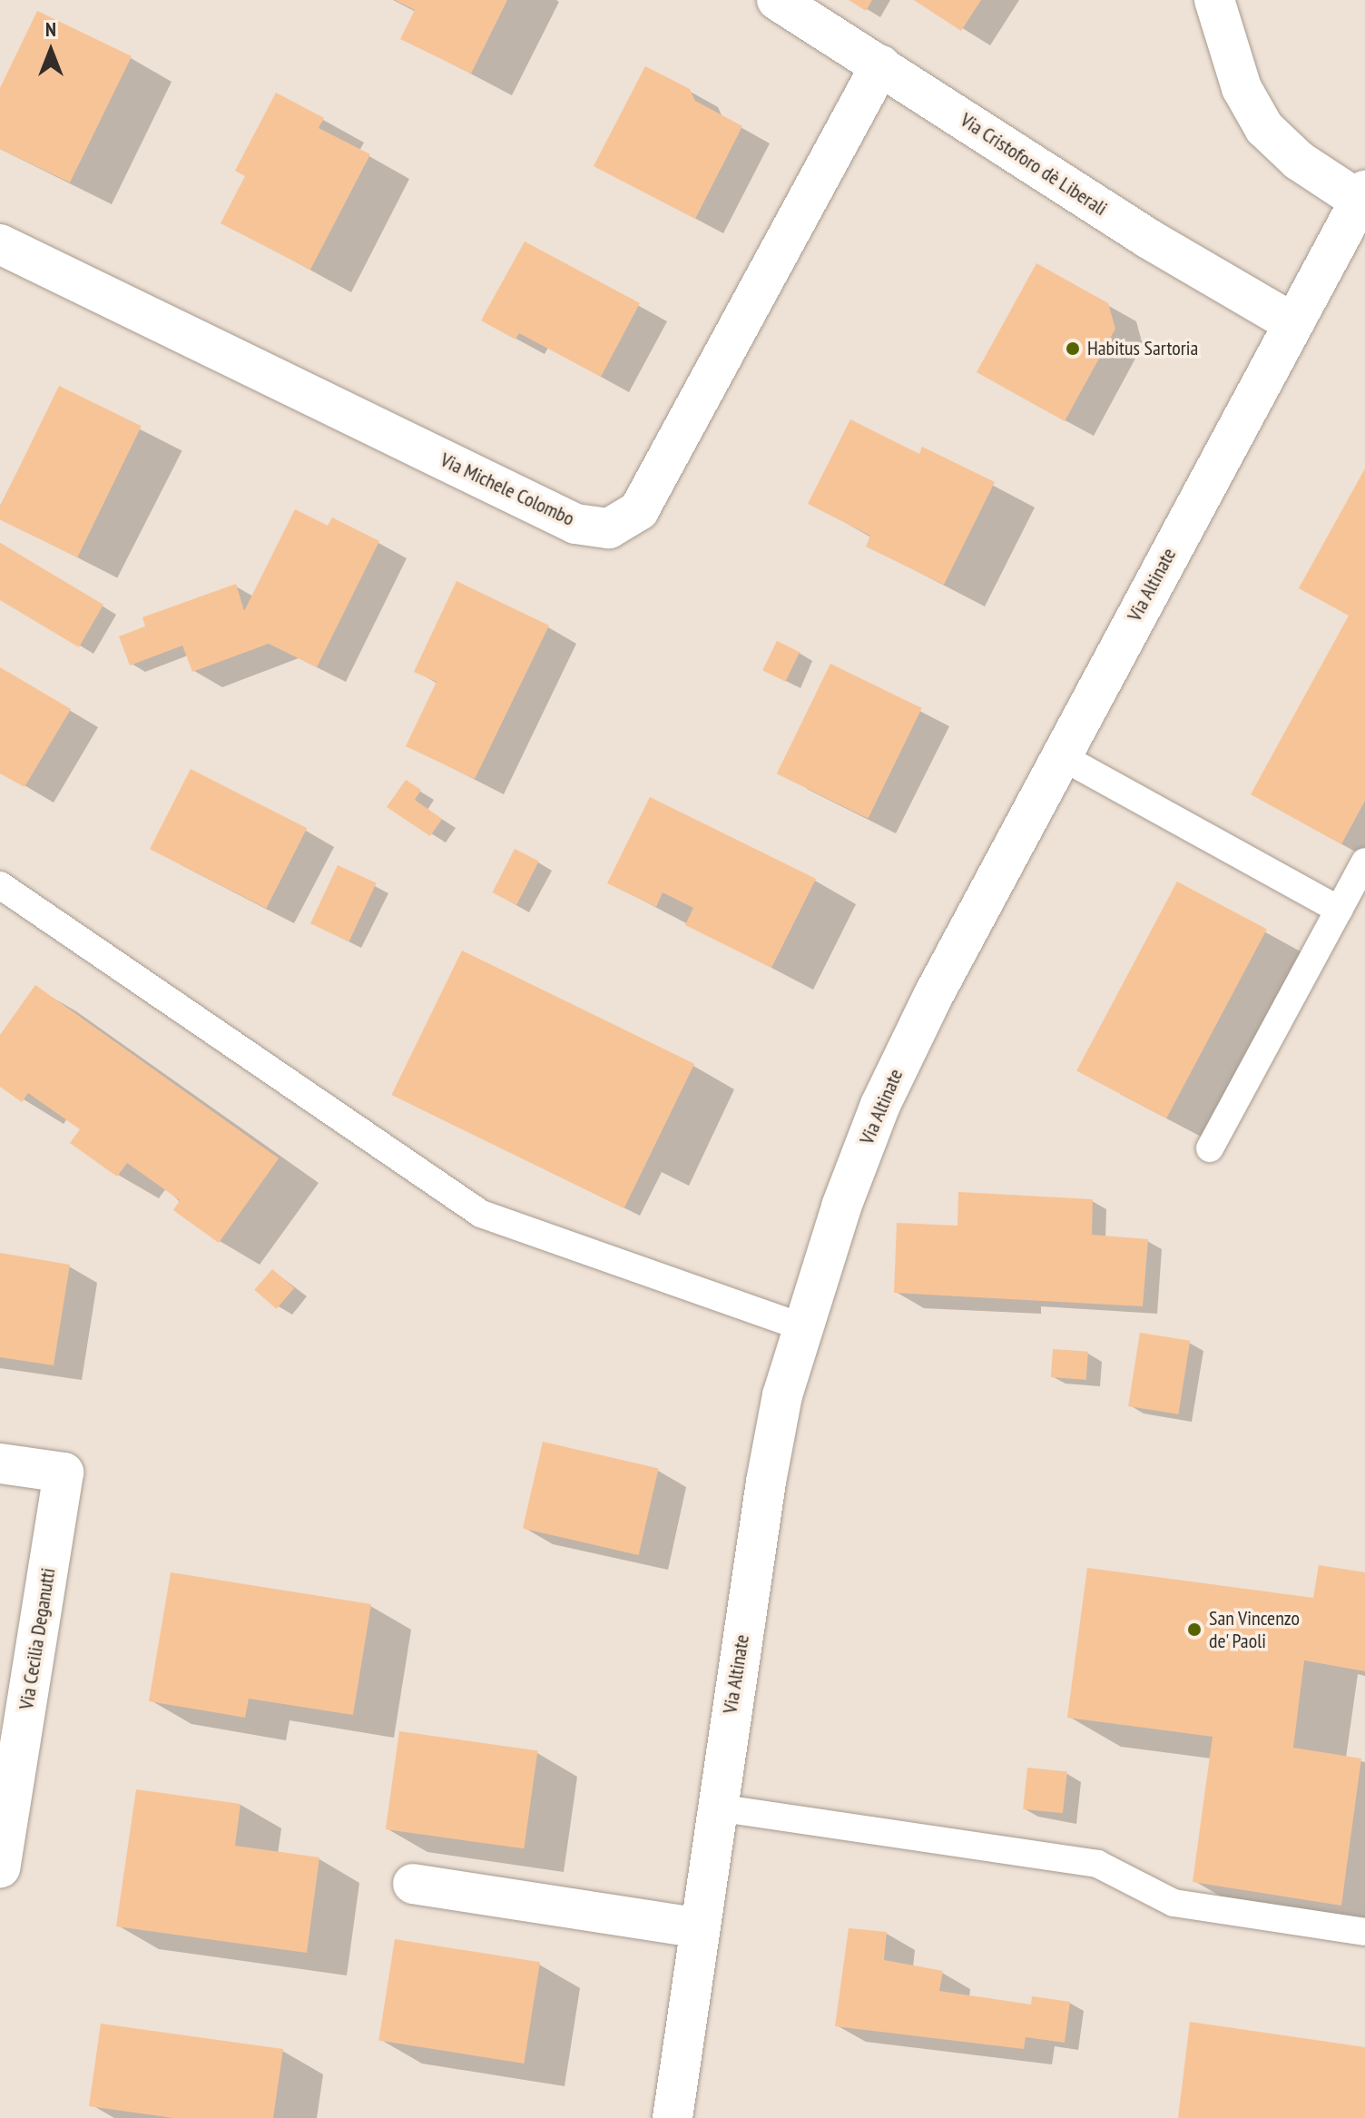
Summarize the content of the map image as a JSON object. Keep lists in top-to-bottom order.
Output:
{
  "streets": {
    "street": [
      "Via Cristoforo dè Liberali",
      "Via Michele Colombo",
      "Via Altinate",
      "Via Cecilia Deganutti"
    ]
  },
  "crossings": [
    ["Via Cristoforo dè Liberali", "Via Michele Colombo"],
    ["Via Cristoforo dè Liberali", "Via Altinate"]
  ],
  "places": ["Habitus Sartoria", "San Vincenzo de' Paoli"],
  "north": "top"
}
